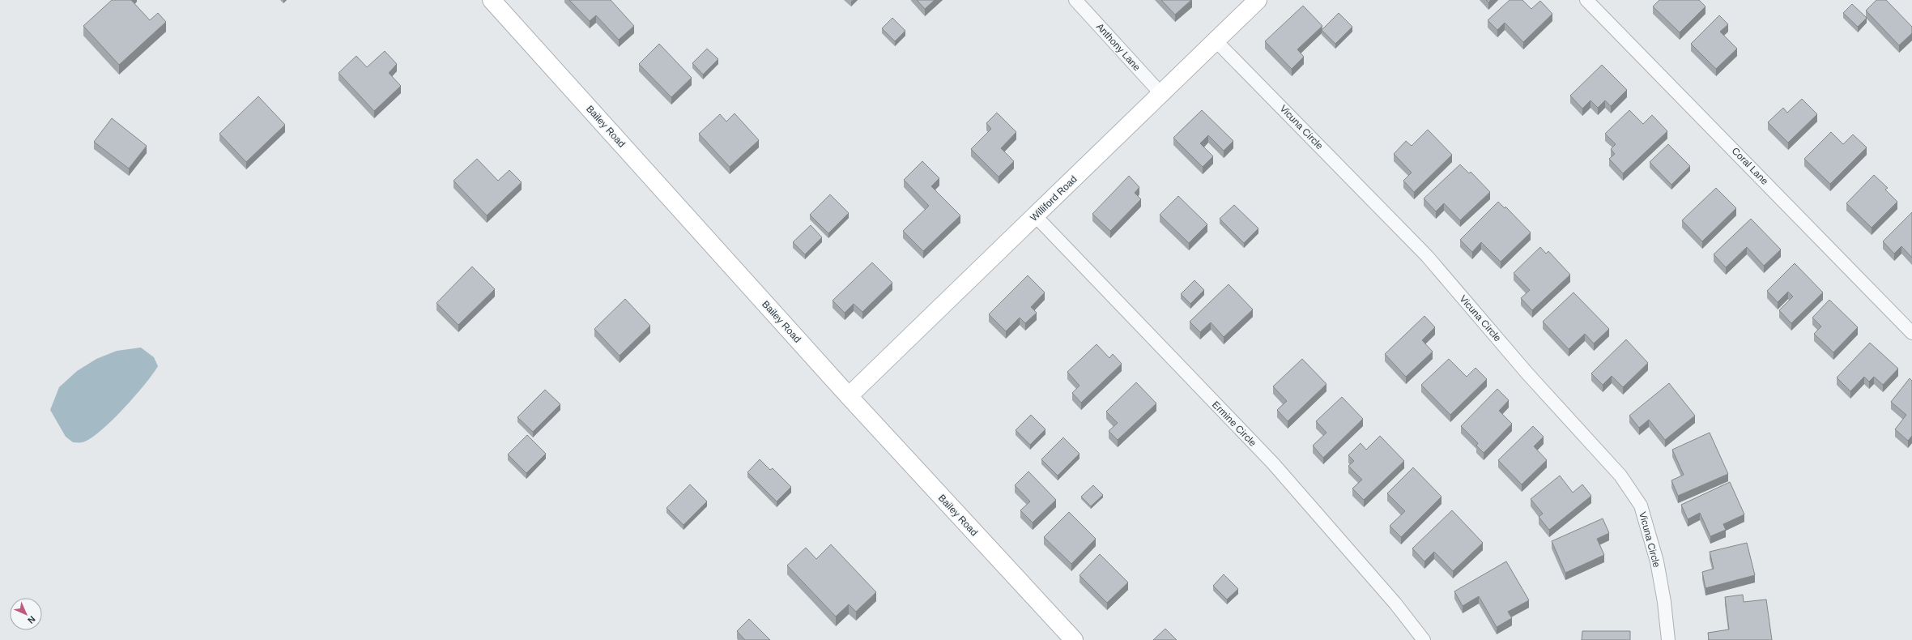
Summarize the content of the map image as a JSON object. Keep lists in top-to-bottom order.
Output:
{
  "streets": {
    "street": [
      "Anthony Lane",
      "Bailey Road",
      "Vicuna Circle",
      "Coral Lane",
      "Williford Road",
      "Ermine Circle"
    ]
  },
  "crossings": [
    ["Anthony Lane", "Williford Road"],
    ["Bailey Road", "Williford Road"],
    ["Vicuna Circle", "Williford Road"],
    ["Williford Road", "Ermine Circle"]
  ],
  "north": "bottom right"
}
